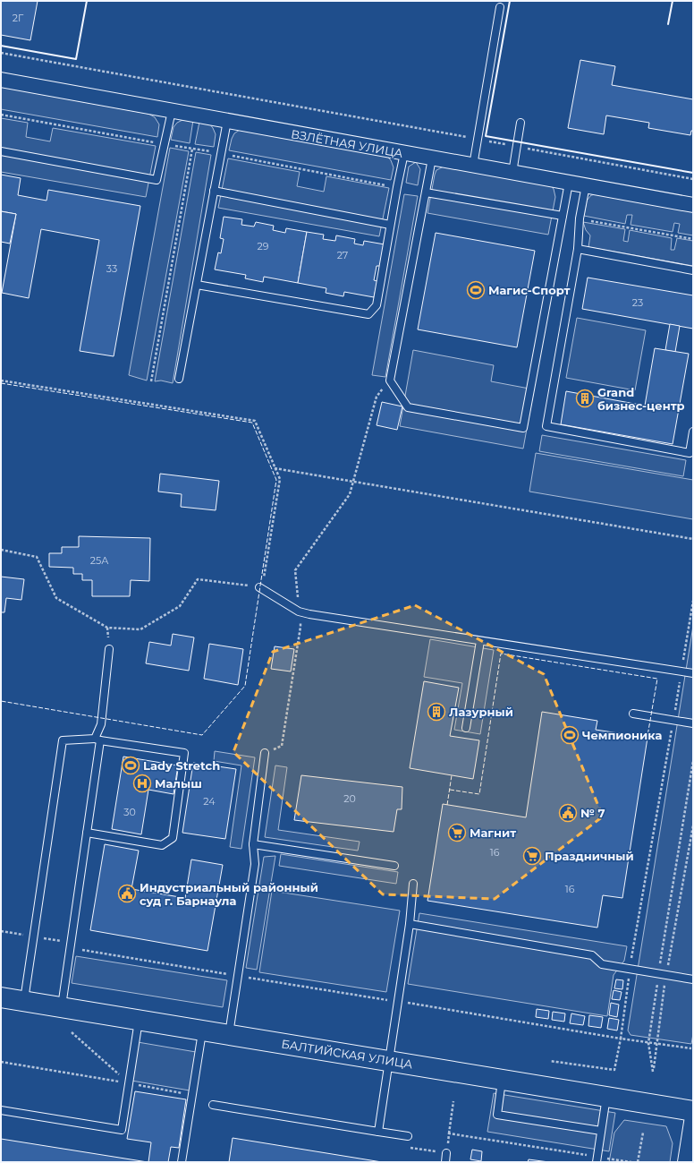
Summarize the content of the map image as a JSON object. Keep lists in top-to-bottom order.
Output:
{
  "streets": {
    "main road": ["БАЛТИЙСКАЯ УЛИЦА"],
    "street": ["ВЗЛЁТНАЯ УЛИЦА"]
  },
  "places": {
    "sports": ["Магис-Спорт", "Чемпионика", "Lady Stretch"],
    "building": ["Grand бизнес-центр", "Лазурный"],
    "hospital": ["Малыш"],
    "public building": ["№ 7", "Индустриальный районный суд г. Барнаула"],
    "supermarket": ["Магнит", "Праздничный"]
  },
  "house_numbers": [
    "2Г",
    "29",
    "27",
    "33",
    "23",
    "25А",
    "20",
    "24",
    "30",
    "16",
    "16"
  ]
}
